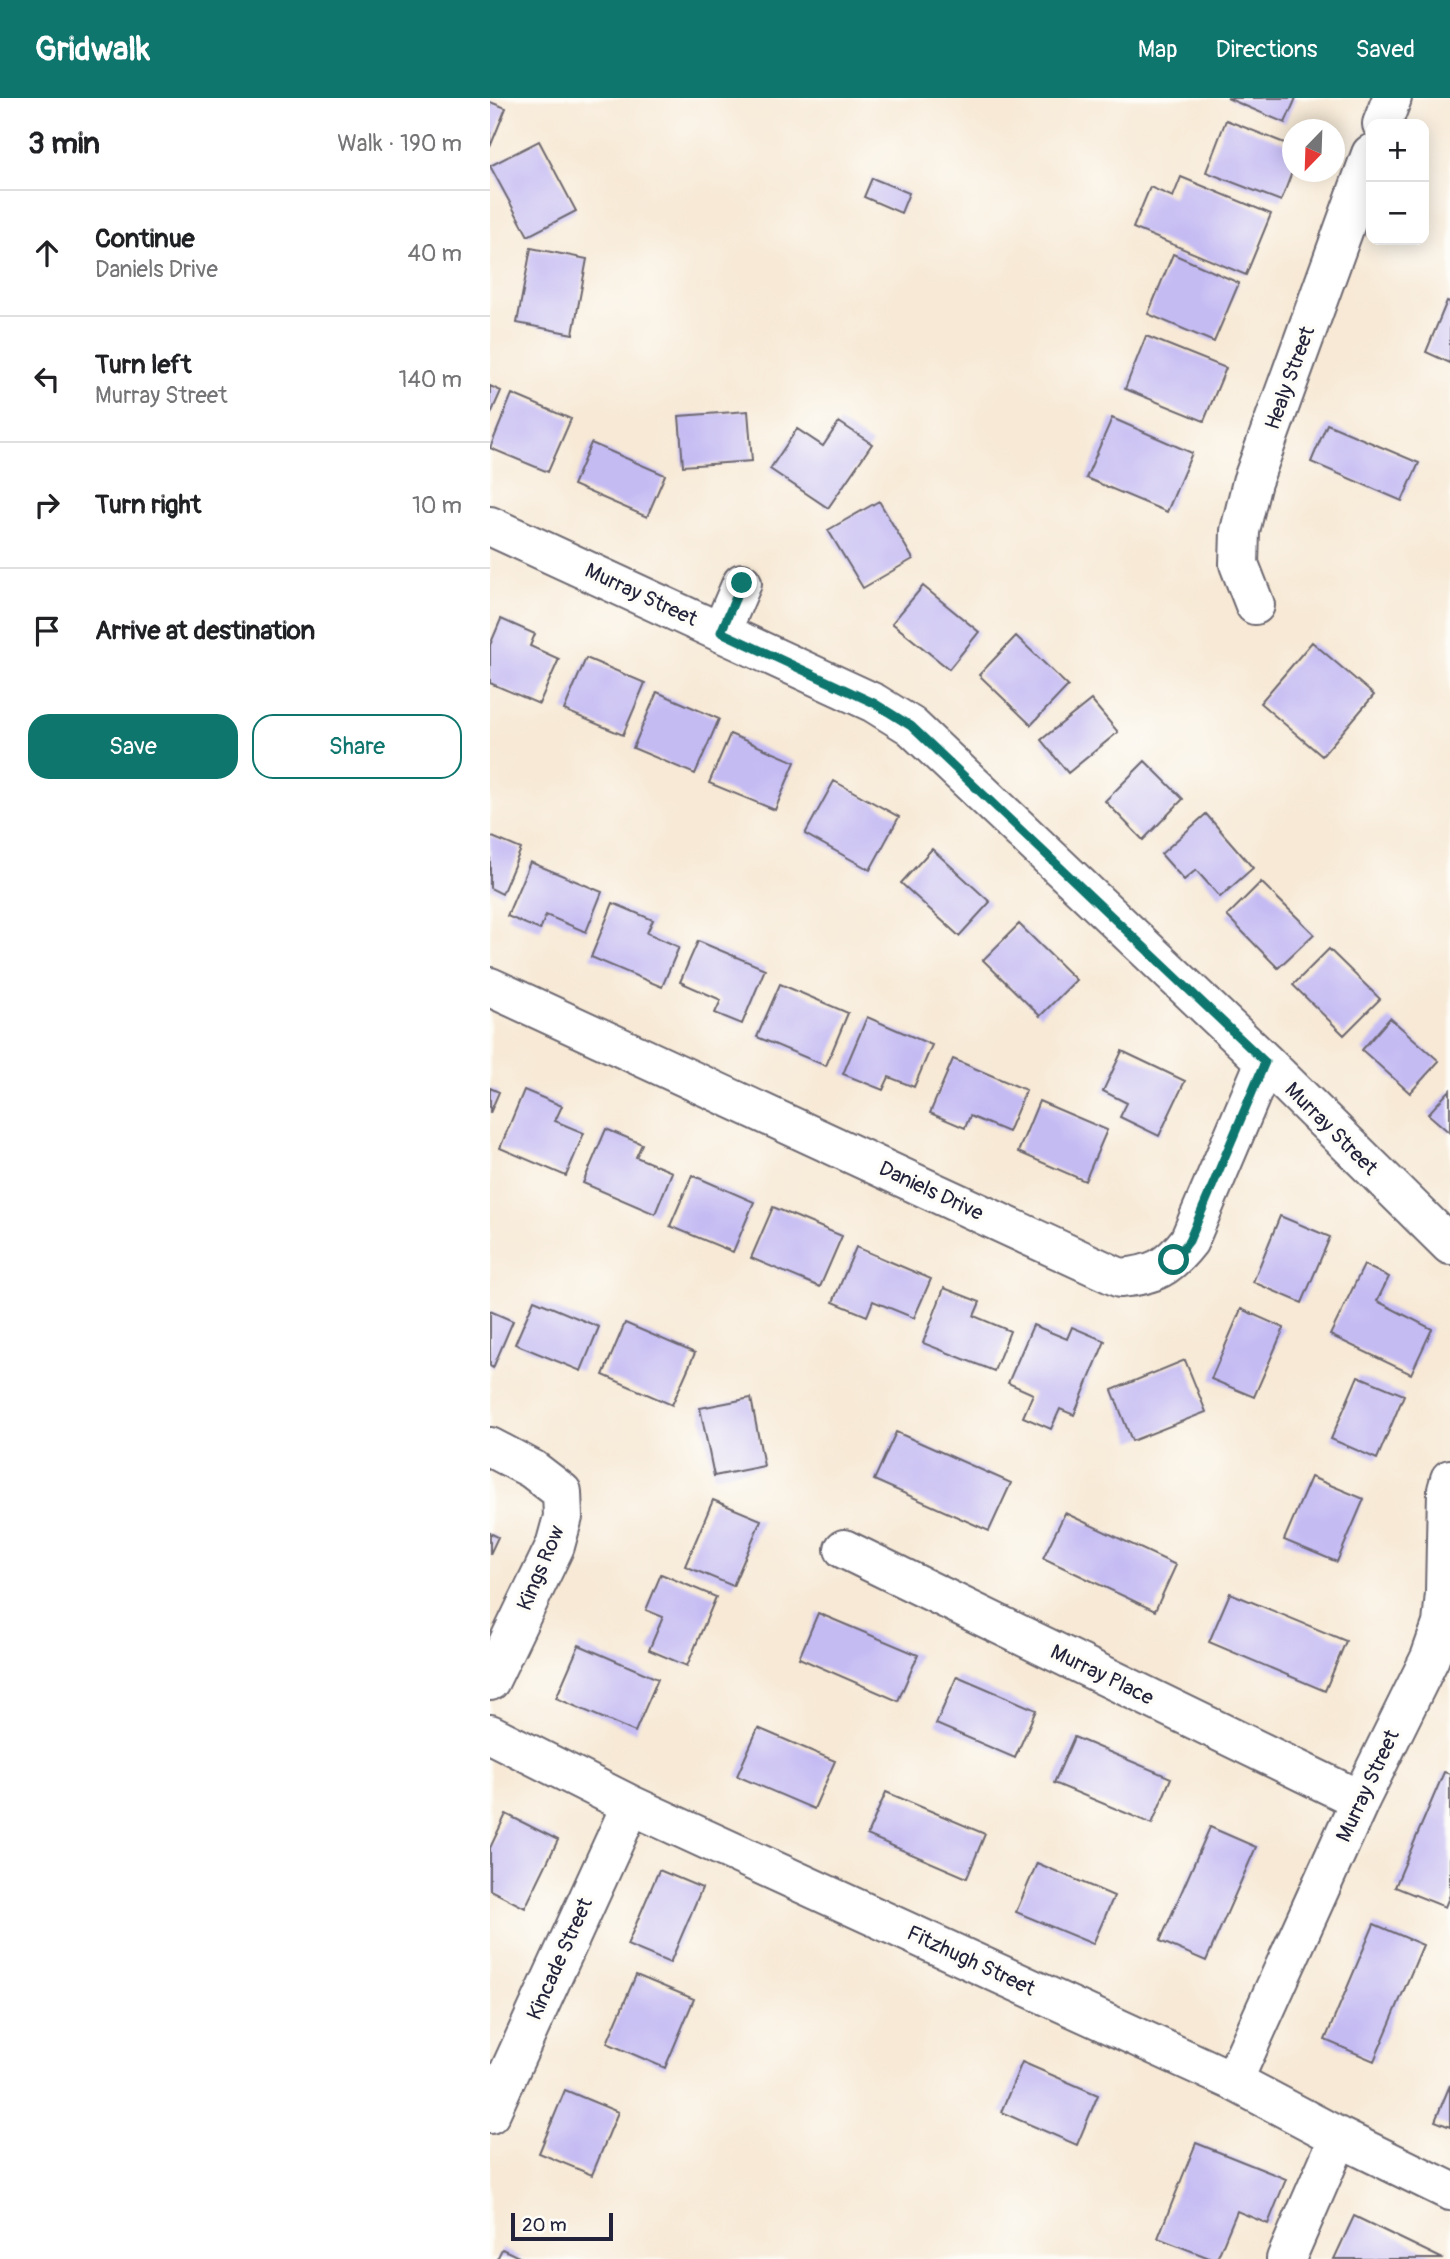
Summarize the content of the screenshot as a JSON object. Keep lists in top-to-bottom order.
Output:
{
  "streets": {
    "street": [
      "Healy Street",
      "Murray Street",
      "Daniels Drive",
      "Kings Row",
      "Murray Place",
      "Kincade Street",
      "Fitzhugh Street"
    ]
  },
  "crossings": [
    ["Murray Street", "Daniels Drive"],
    ["Murray Street", "Murray Place"],
    ["Murray Street", "Fitzhugh Street"],
    ["Kincade Street", "Fitzhugh Street"]
  ],
  "scale_bar": "20 m",
  "north": "bottom left",
  "page": {
    "header": "Gridwalk",
    "nav": ["Map", "Directions", "Saved"],
    "heading": ["3 min", "Walk · 190 m"],
    "map_buttons": ["+", "−"],
    "list": [
      ["Continue", "Daniels Drive", "40 m"],
      ["Turn left", "Murray Street", "140 m"],
      ["Turn right", "10 m"],
      "Arrive at destination"
    ],
    "buttons": ["Save", "Share"],
    "scale": "20 m"
  }
}
